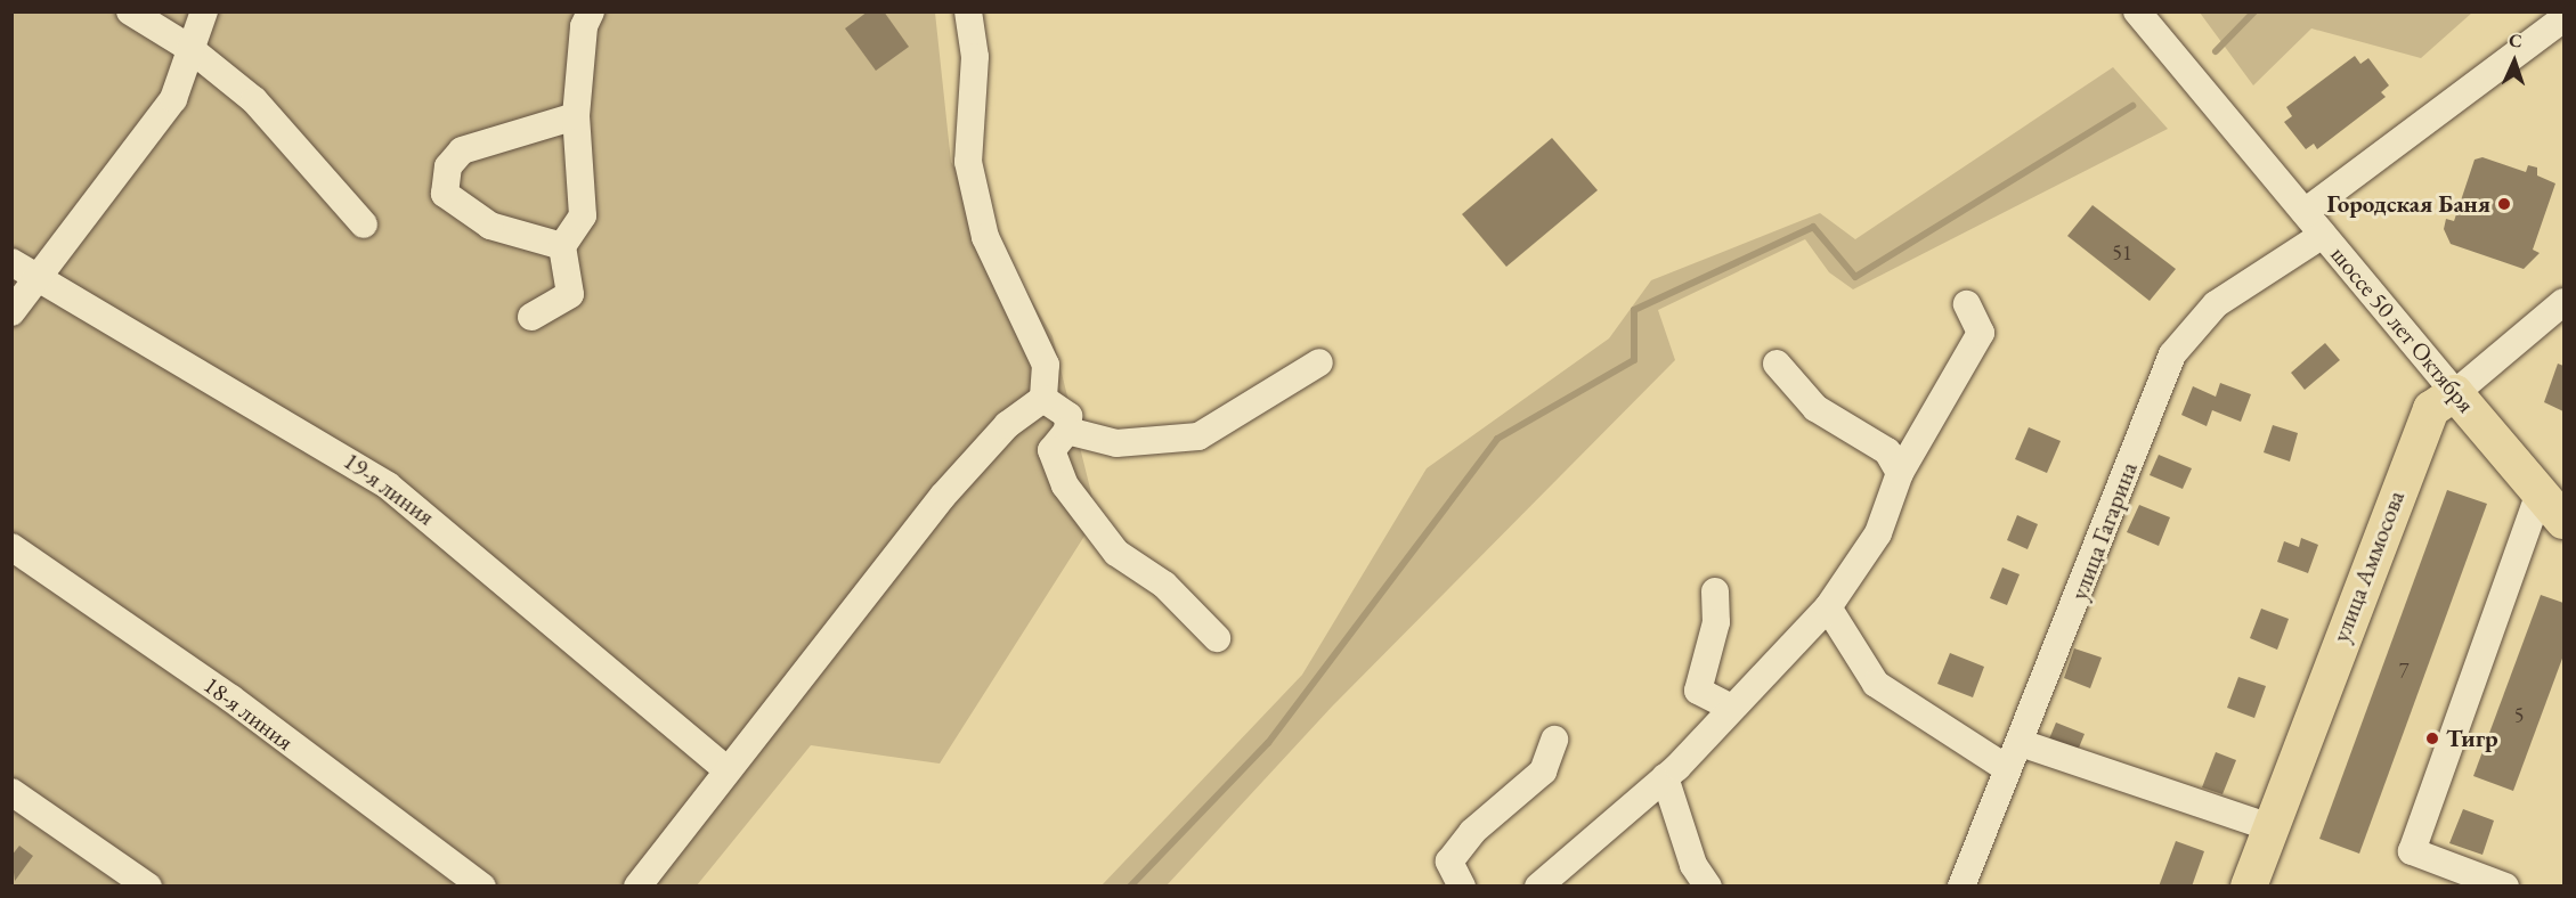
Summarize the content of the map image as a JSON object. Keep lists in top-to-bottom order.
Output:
{
  "streets": {
    "main road": ["шоссе 50 лет Октября", "улица Аммосова"],
    "street": ["19-я линия", "улица Гагарина", "18-я линия"]
  },
  "crossings": [
    ["шоссе 50 лет Октября", "улица Гагарина"],
    ["шоссе 50 лет Октября", "улица Аммосова"]
  ],
  "places": ["Городская Баня", "Тигр"],
  "house_numbers": ["51", "7", "5"],
  "north": "top"
}
